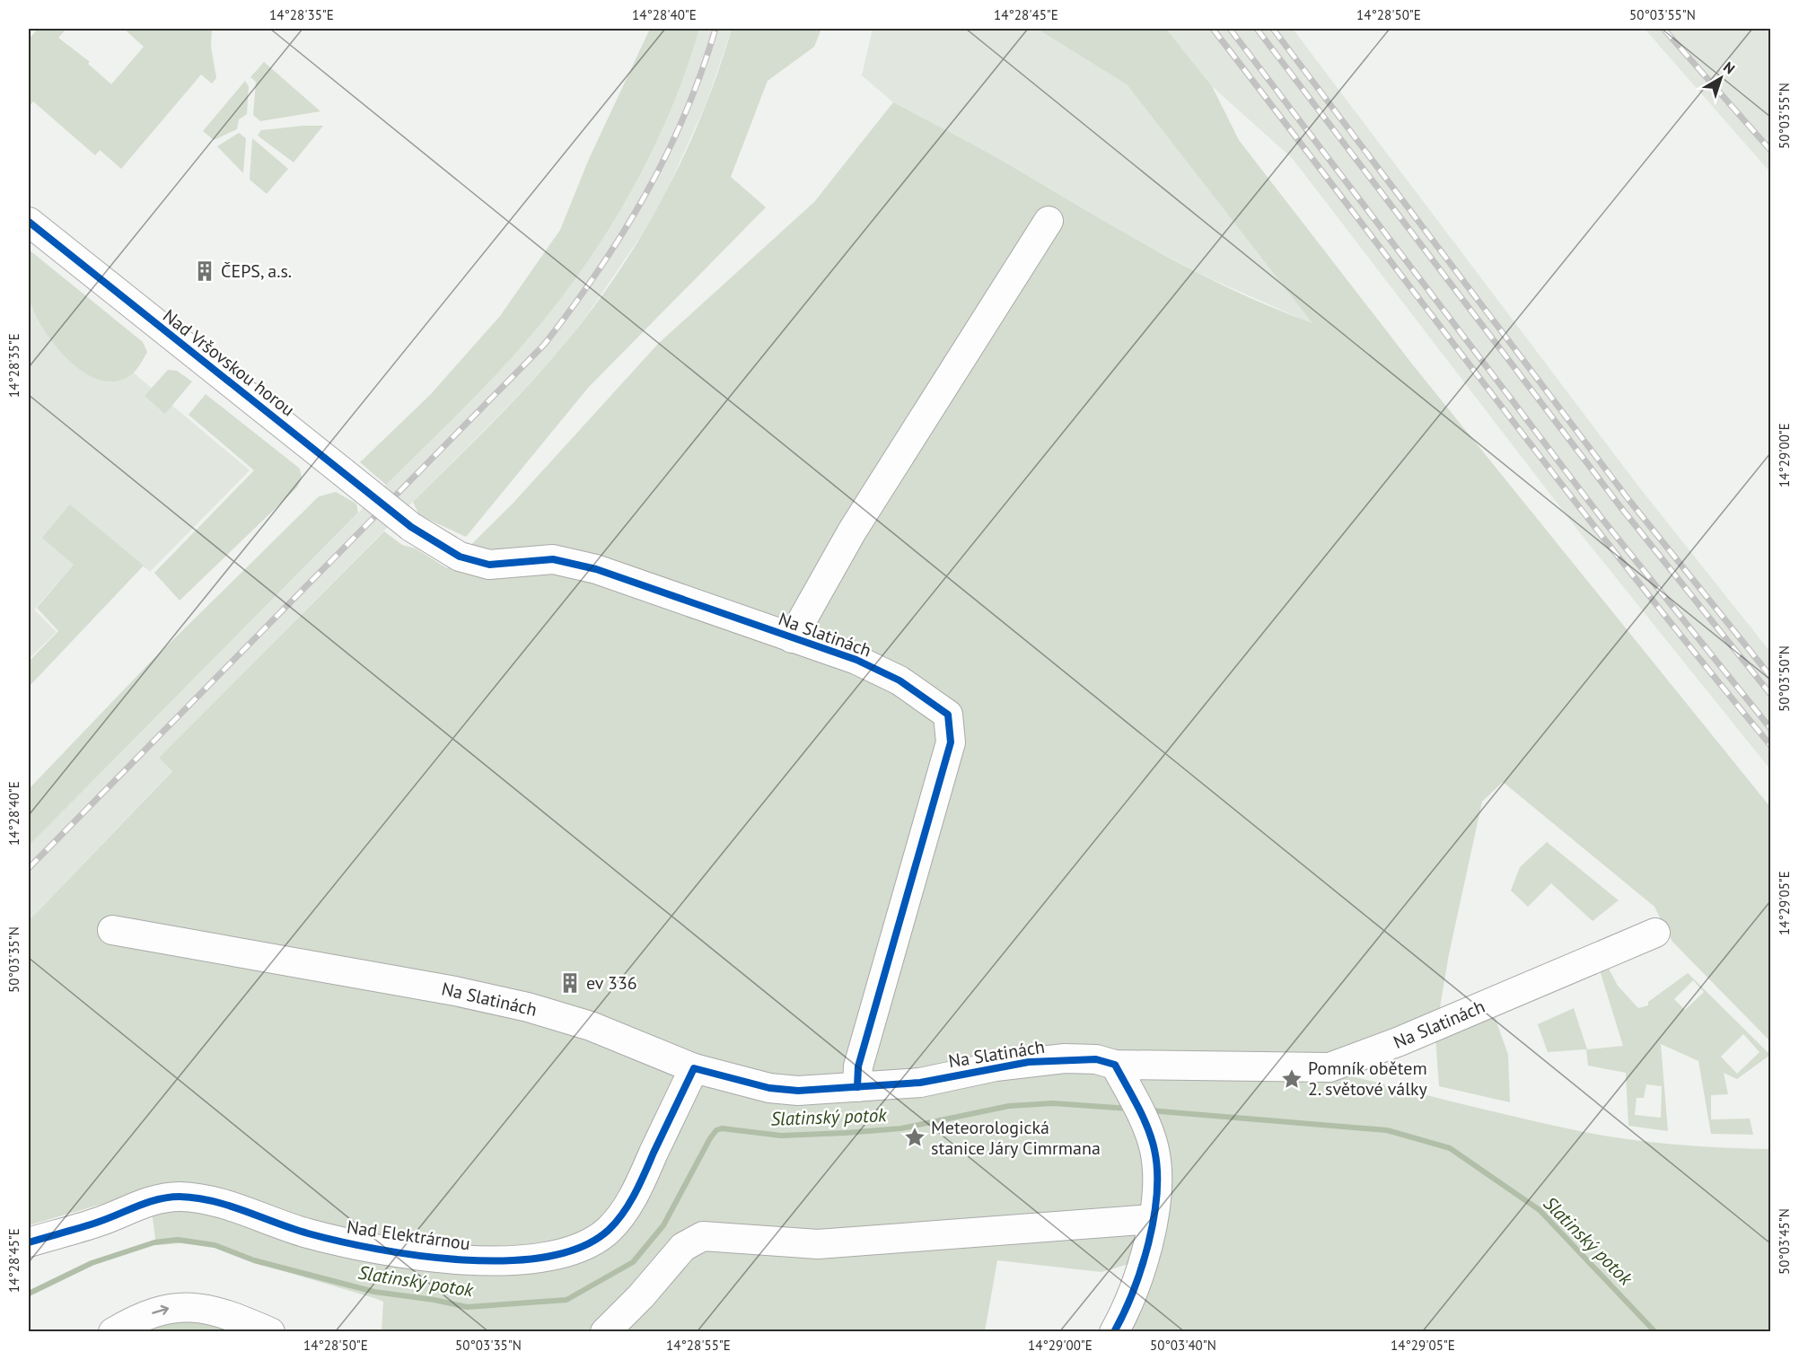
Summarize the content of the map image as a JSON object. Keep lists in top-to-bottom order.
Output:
{
  "streets": {
    "street": ["Nad Vršovskou horou", "Na Slatinách", "Nad Elektrárnou"]
  },
  "crossings": [
    ["Nad Vršovskou horou", "Na Slatinách"],
    ["Na Slatinách", "Nad Elektrárnou"]
  ],
  "water": ["Slatinský potok"],
  "places": {
    "building": ["ČEPS, a.s.", "ev 336"],
    "place": ["Pomník obětem 2. světové války", "Meteorologická stanice Járy Cimrmana"]
  },
  "north": "top right",
  "coordinates": [
    "14°28'35\"E",
    "14°28'40\"E",
    "14°28'45\"E",
    "14°28'50\"E",
    "50°03'55\"N",
    "14°29'00\"E",
    "50°03'50\"N",
    "14°29'05\"E",
    "50°03'35\"N",
    "50°03'45\"N",
    "14°28'55\"E",
    "50°03'40\"N"
  ]
}
